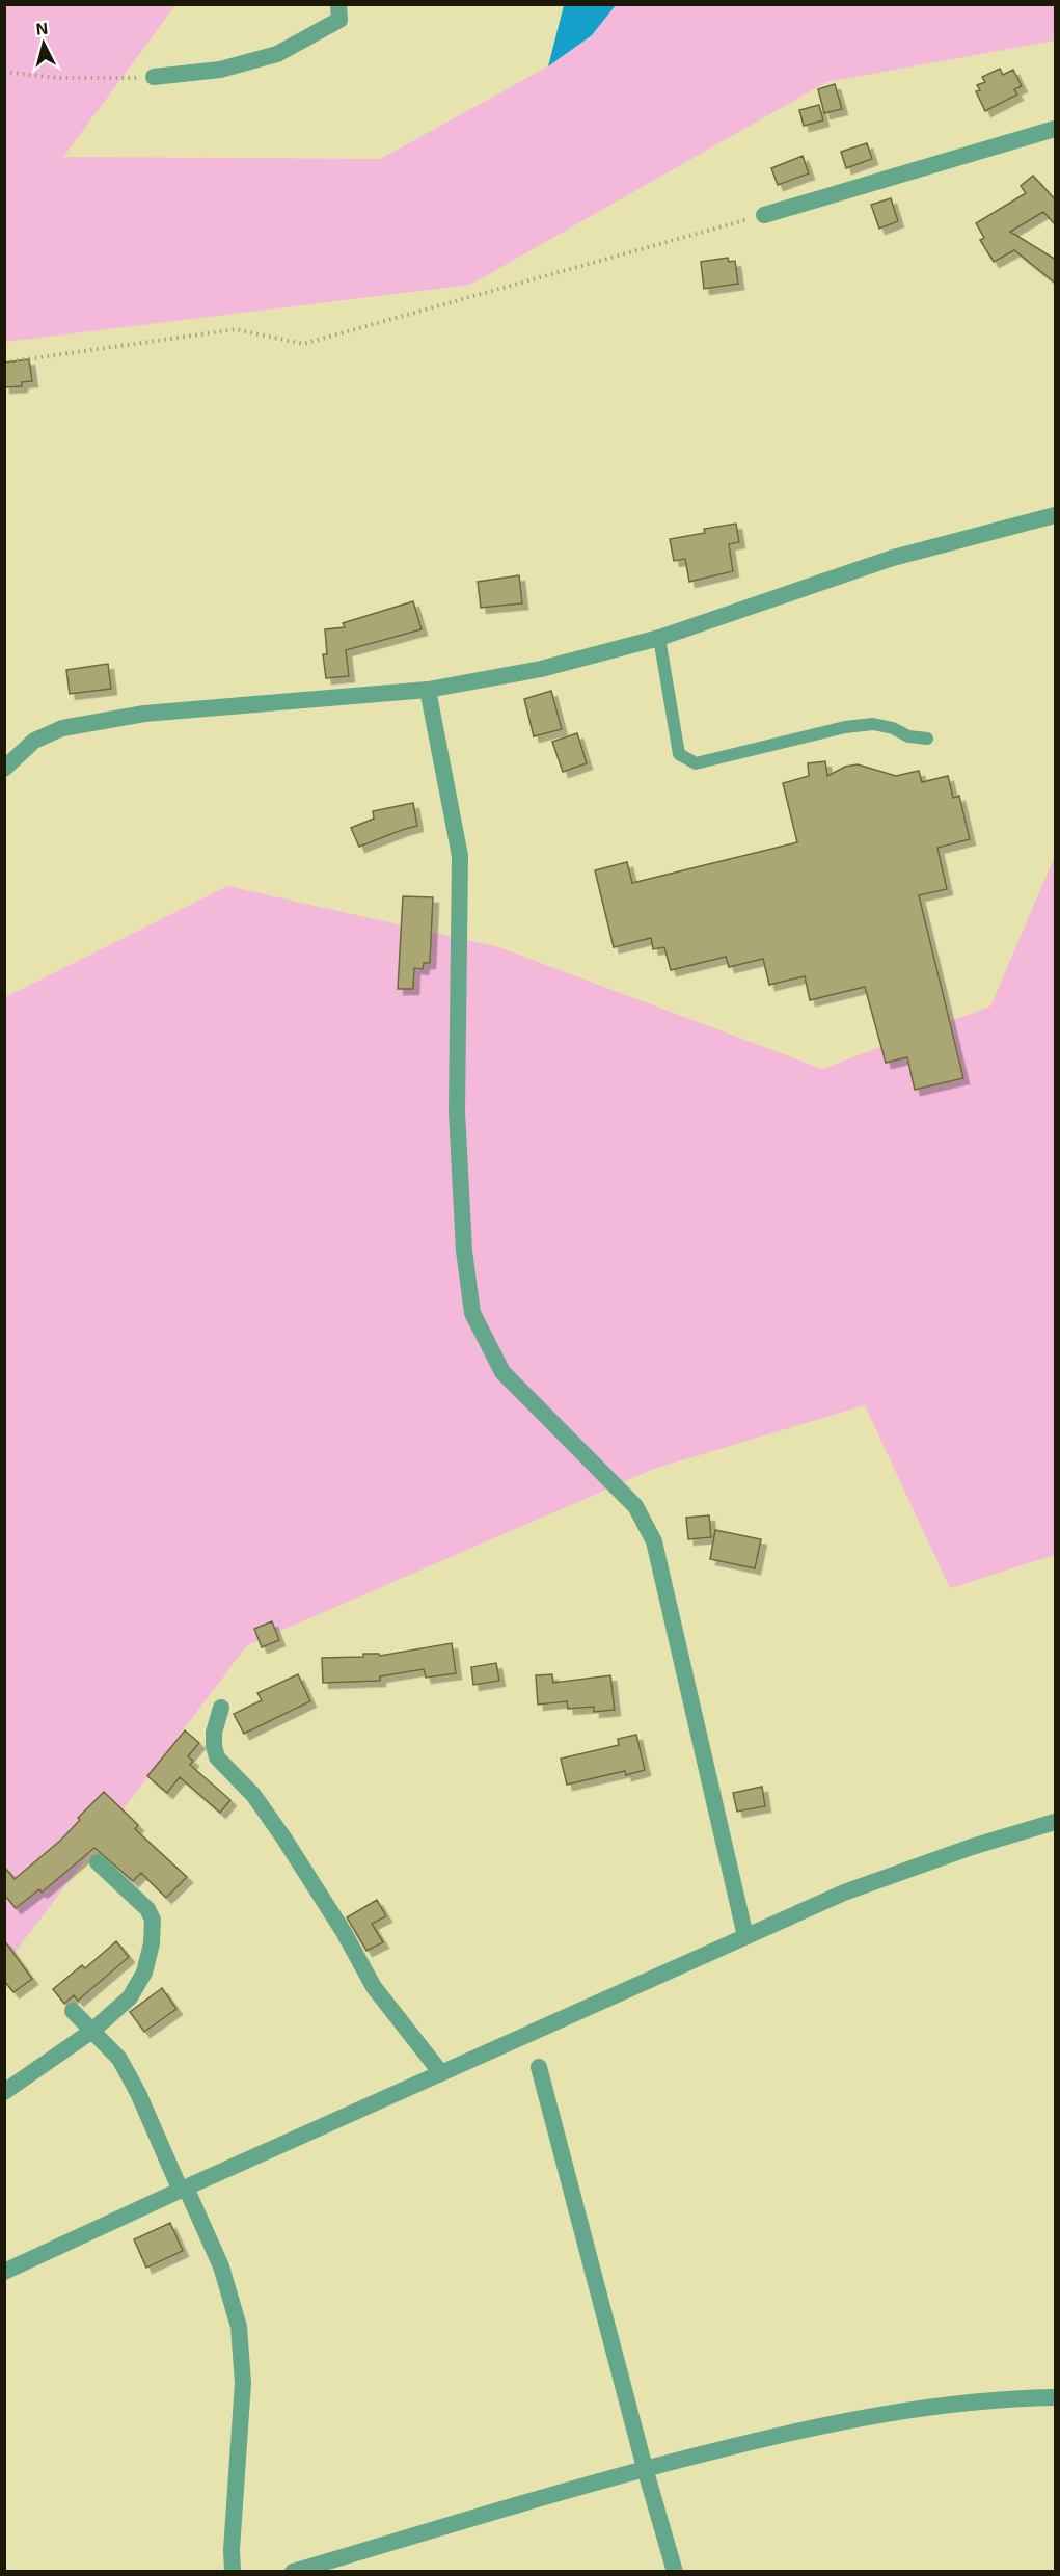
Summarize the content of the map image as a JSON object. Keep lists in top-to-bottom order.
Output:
{
  "north": "top"
}
